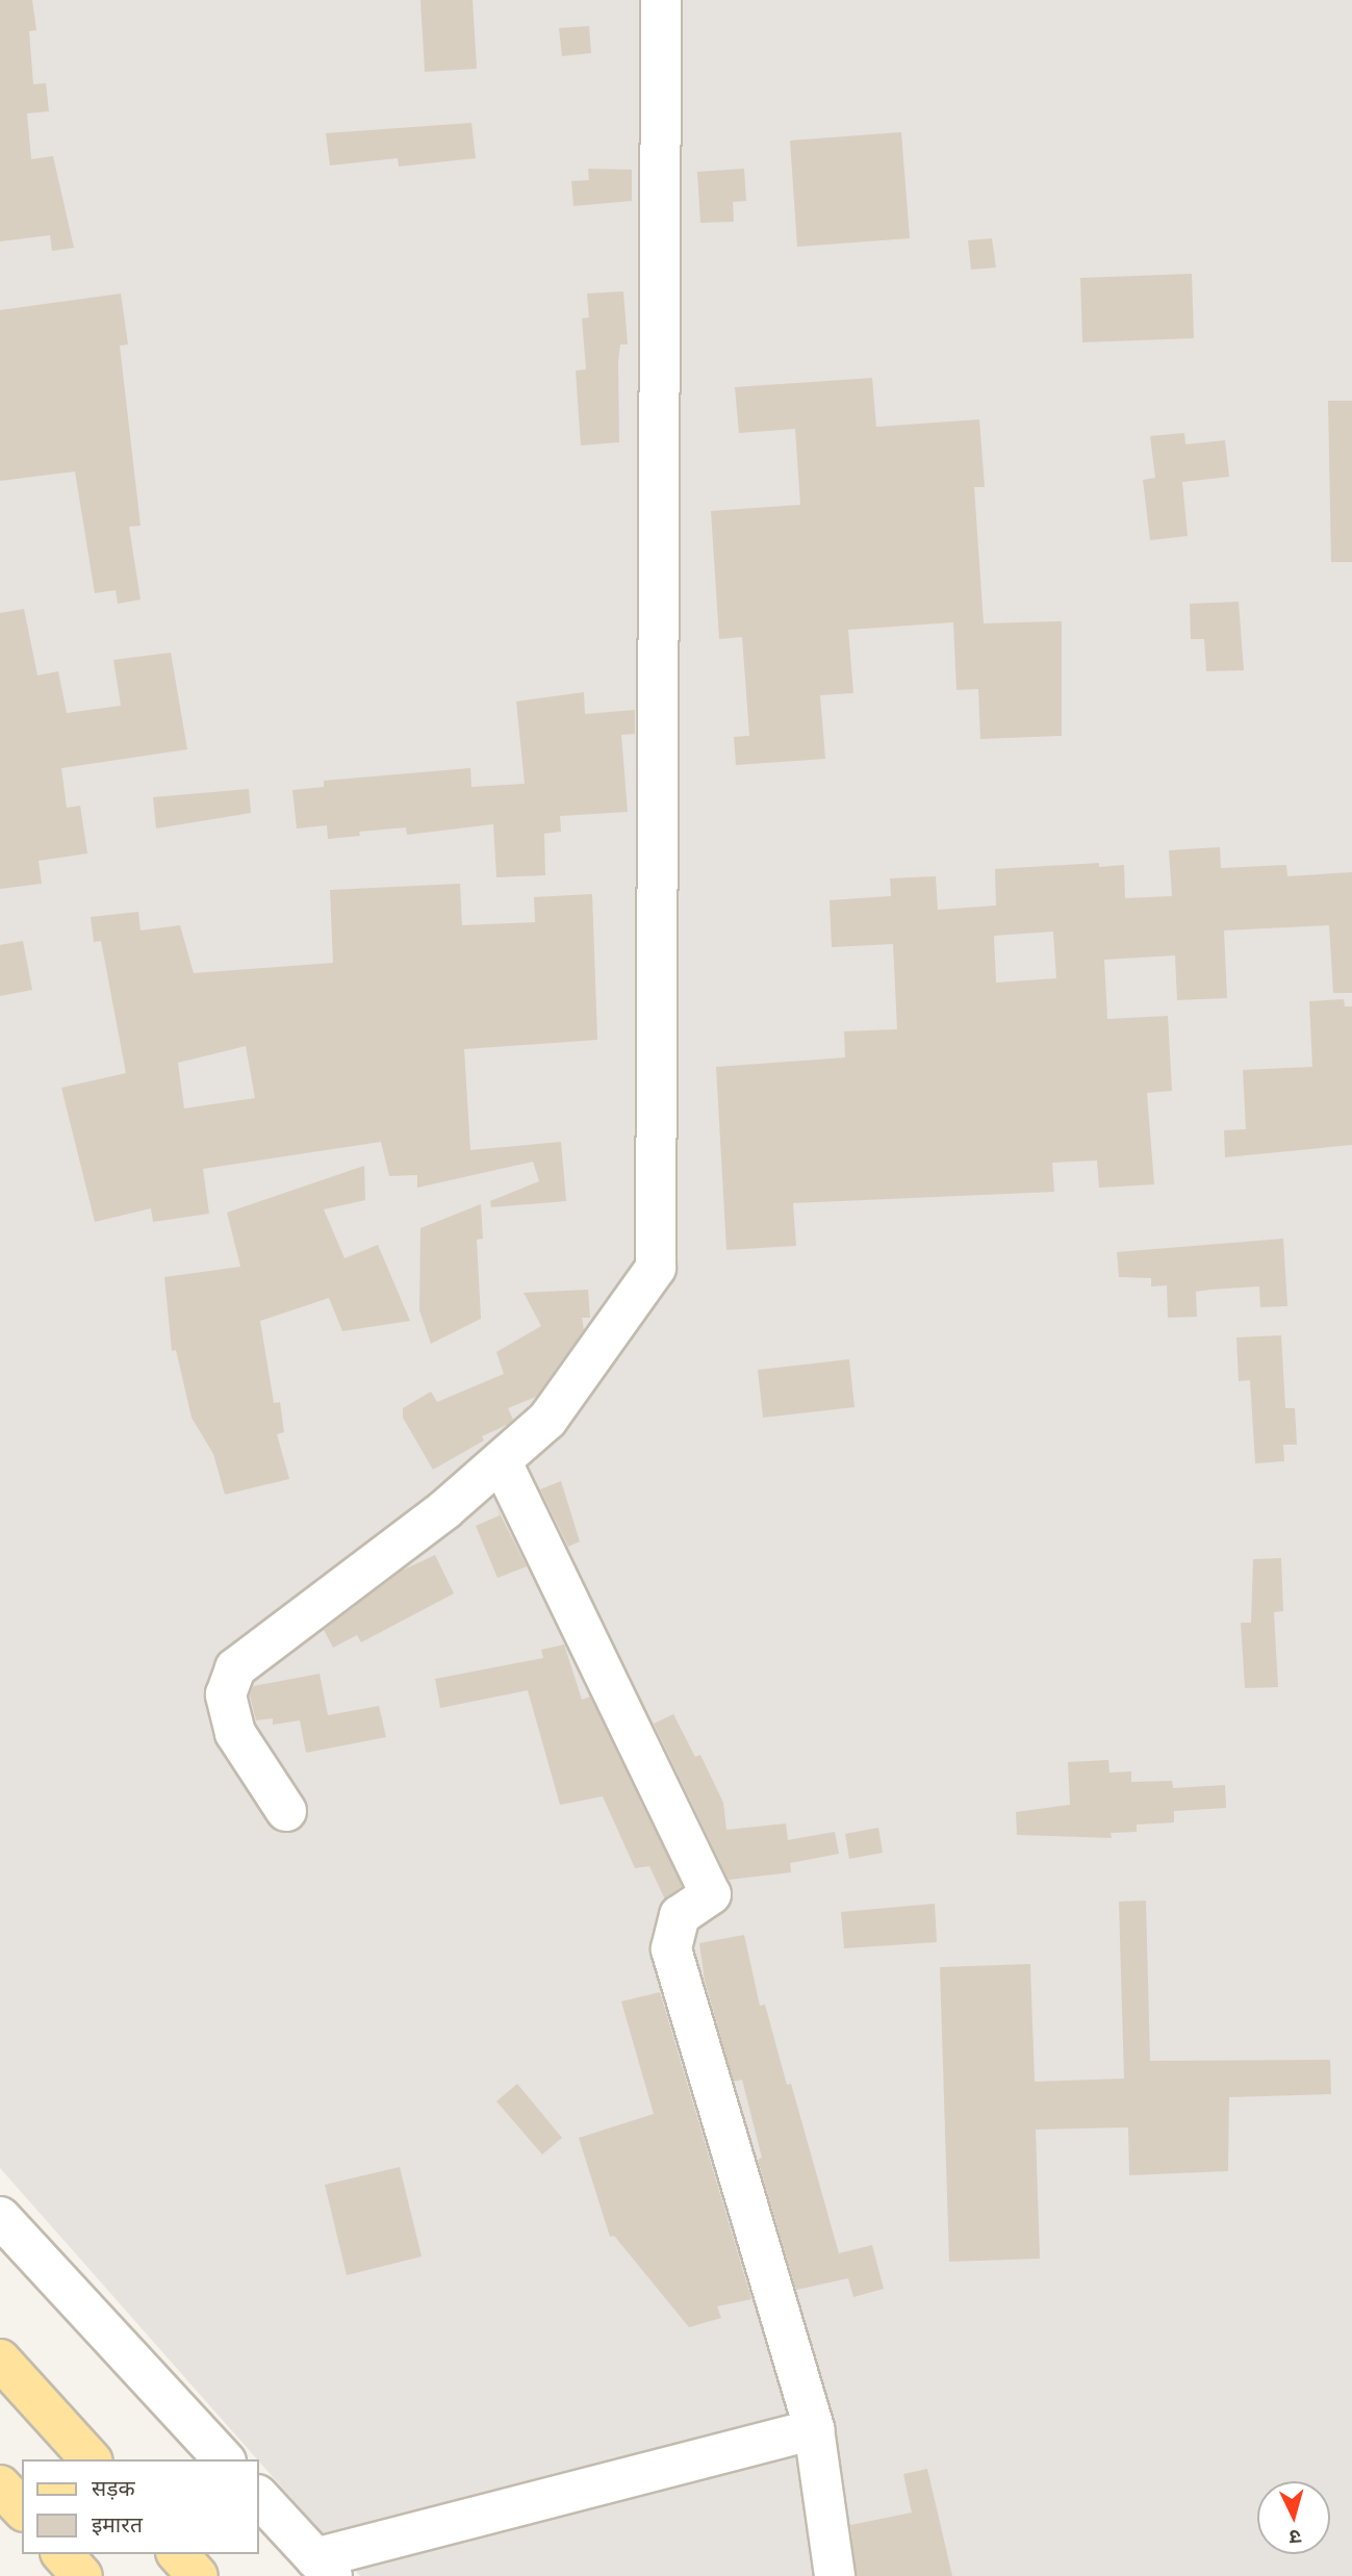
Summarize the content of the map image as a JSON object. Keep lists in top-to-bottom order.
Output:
{
  "legend": ["सड़क", "इमारत"],
  "north": "bottom"
}
